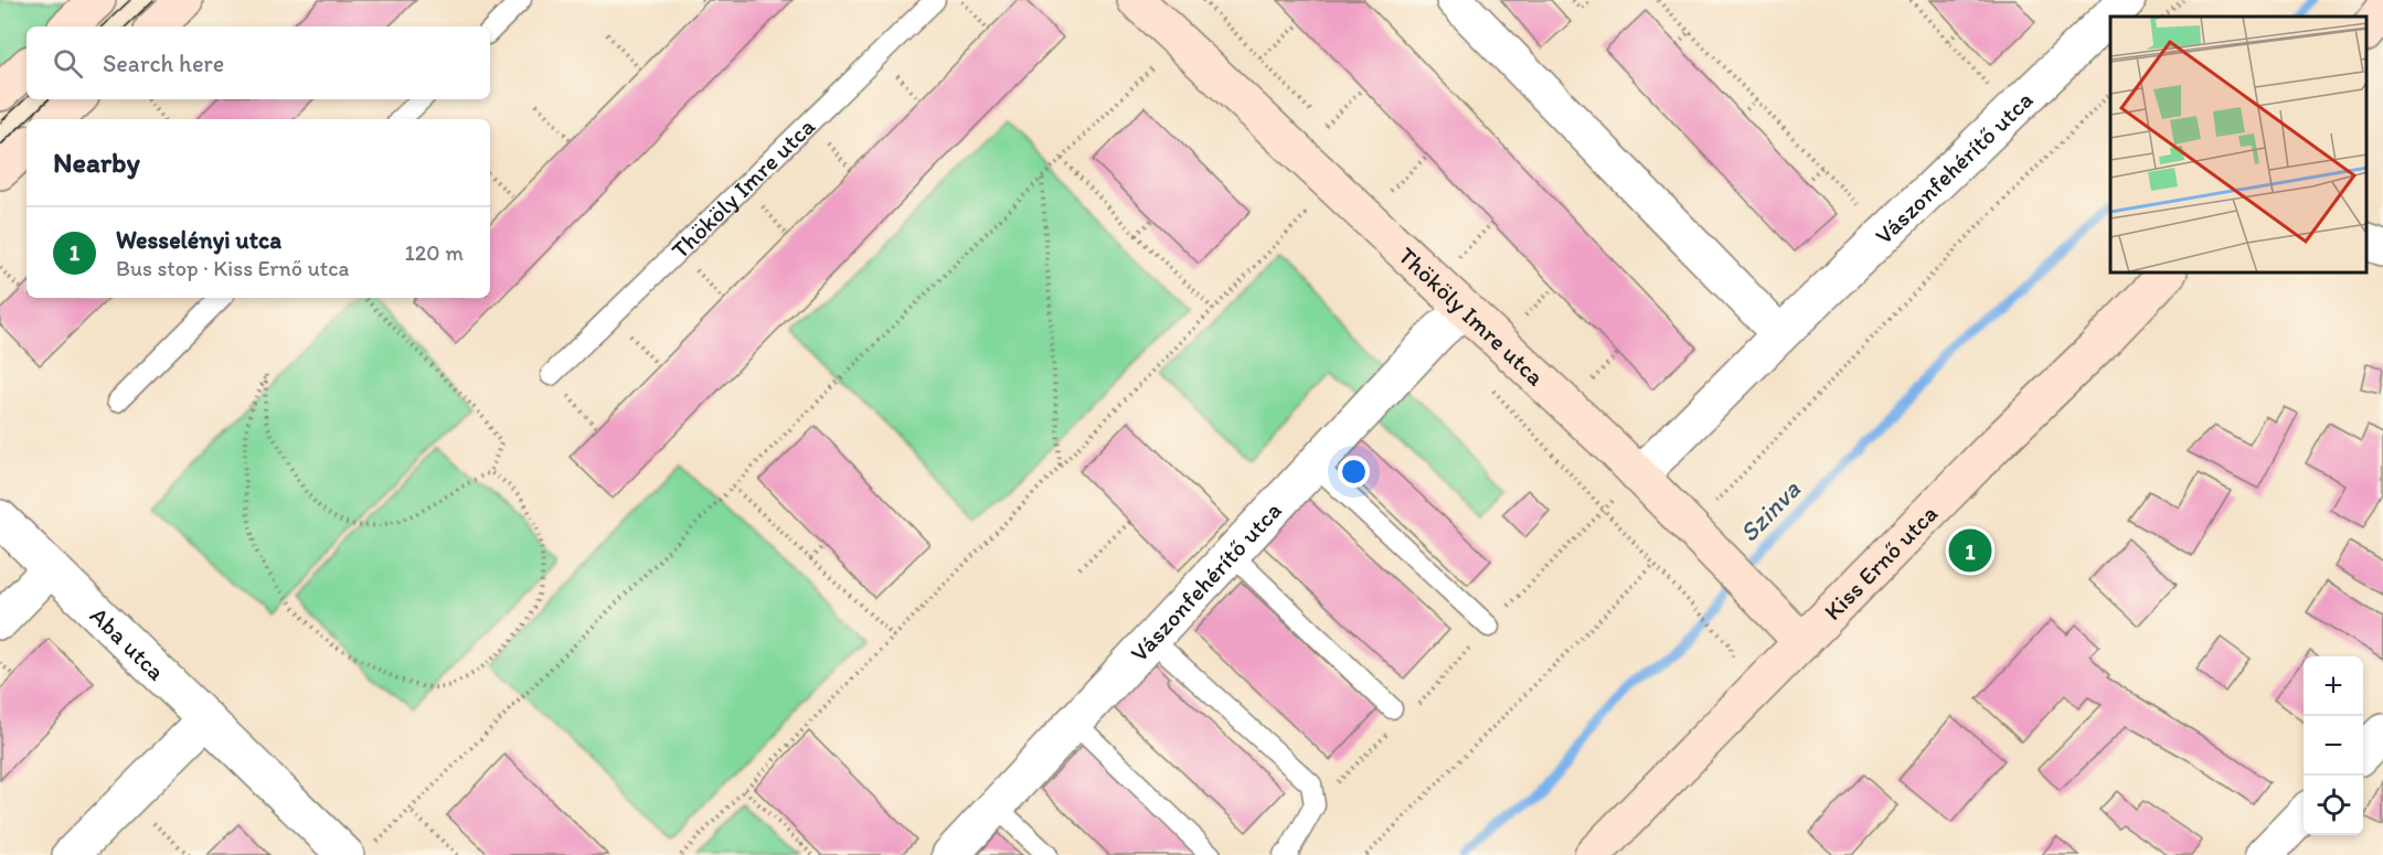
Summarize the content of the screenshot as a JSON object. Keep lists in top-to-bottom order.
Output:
{
  "streets": {
    "street": [
      "Vászonfehérítő utca",
      "Thököly Imre utca",
      "Kiss Ernő utca",
      "Aba utca"
    ]
  },
  "crossings": [
    ["Vászonfehérítő utca", "Thököly Imre utca"],
    ["Thököly Imre utca", "Kiss Ernő utca"]
  ],
  "water": ["Szinva"],
  "page": {
    "search": "Search here",
    "heading": "Nearby",
    "list": [
      {
        "mark": "1",
        "name": "Wesselényi utca",
        "note": "Bus stop · Kiss Ernő utca",
        "value": "120 m"
      }
    ],
    "pins": "1",
    "map_buttons": ["+", "−"]
  }
}
